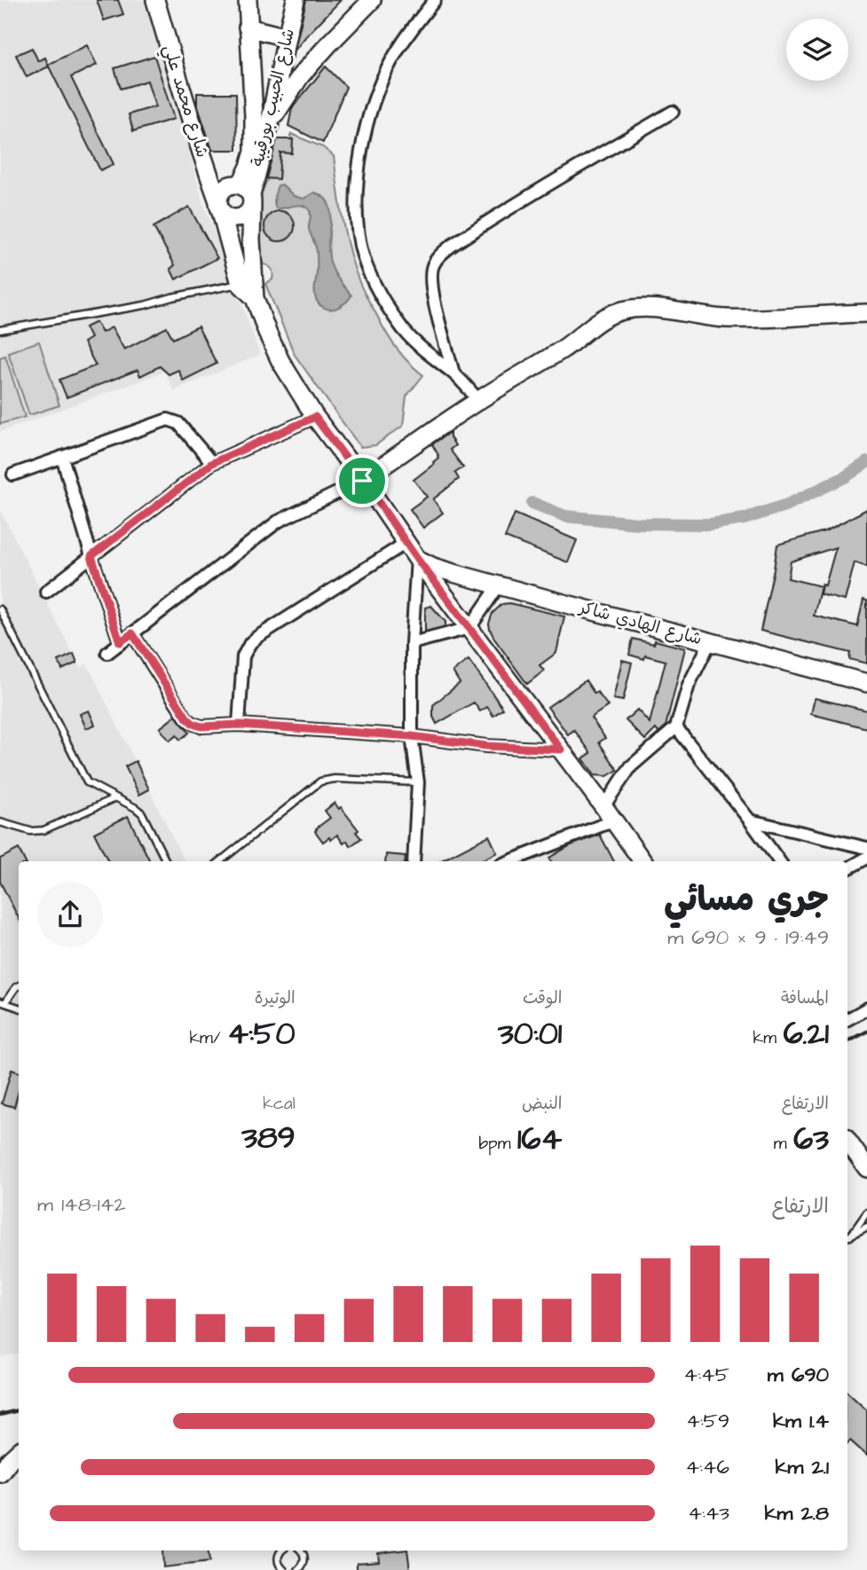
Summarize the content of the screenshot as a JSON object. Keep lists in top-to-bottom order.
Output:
{
  "streets": {
    "street": ["شارع الحبيب بورقيبة", "شارع محمد علي", "شارع الهادي شاكر"]
  },
  "crossings": [
    ["شارع الحبيب بورقيبة", "شارع محمد علي"],
    ["شارع الحبيب بورقيبة", "شارع الهادي شاكر"]
  ],
  "page": {
    "heading": ["جري مسائي", "19:49 · 9 × 690 m"],
    "stats": [
      ["المسافة", "6.21 km"],
      ["الوقت", "30:01"],
      ["الوتيرة", "4:50 /km"],
      ["الارتفاع", "63 m"],
      ["النبض", "164 bpm"],
      ["kcal", "389"]
    ],
    "chart": ["الارتفاع", "142–148 m"],
    "list": [
      {
        "name": "690 m",
        "note": "4:45"
      },
      {
        "name": "1.4 km",
        "note": "4:59"
      },
      {
        "name": "2.1 km",
        "note": "4:46"
      },
      {
        "name": "2.8 km",
        "note": "4:43"
      }
    ]
  }
}
